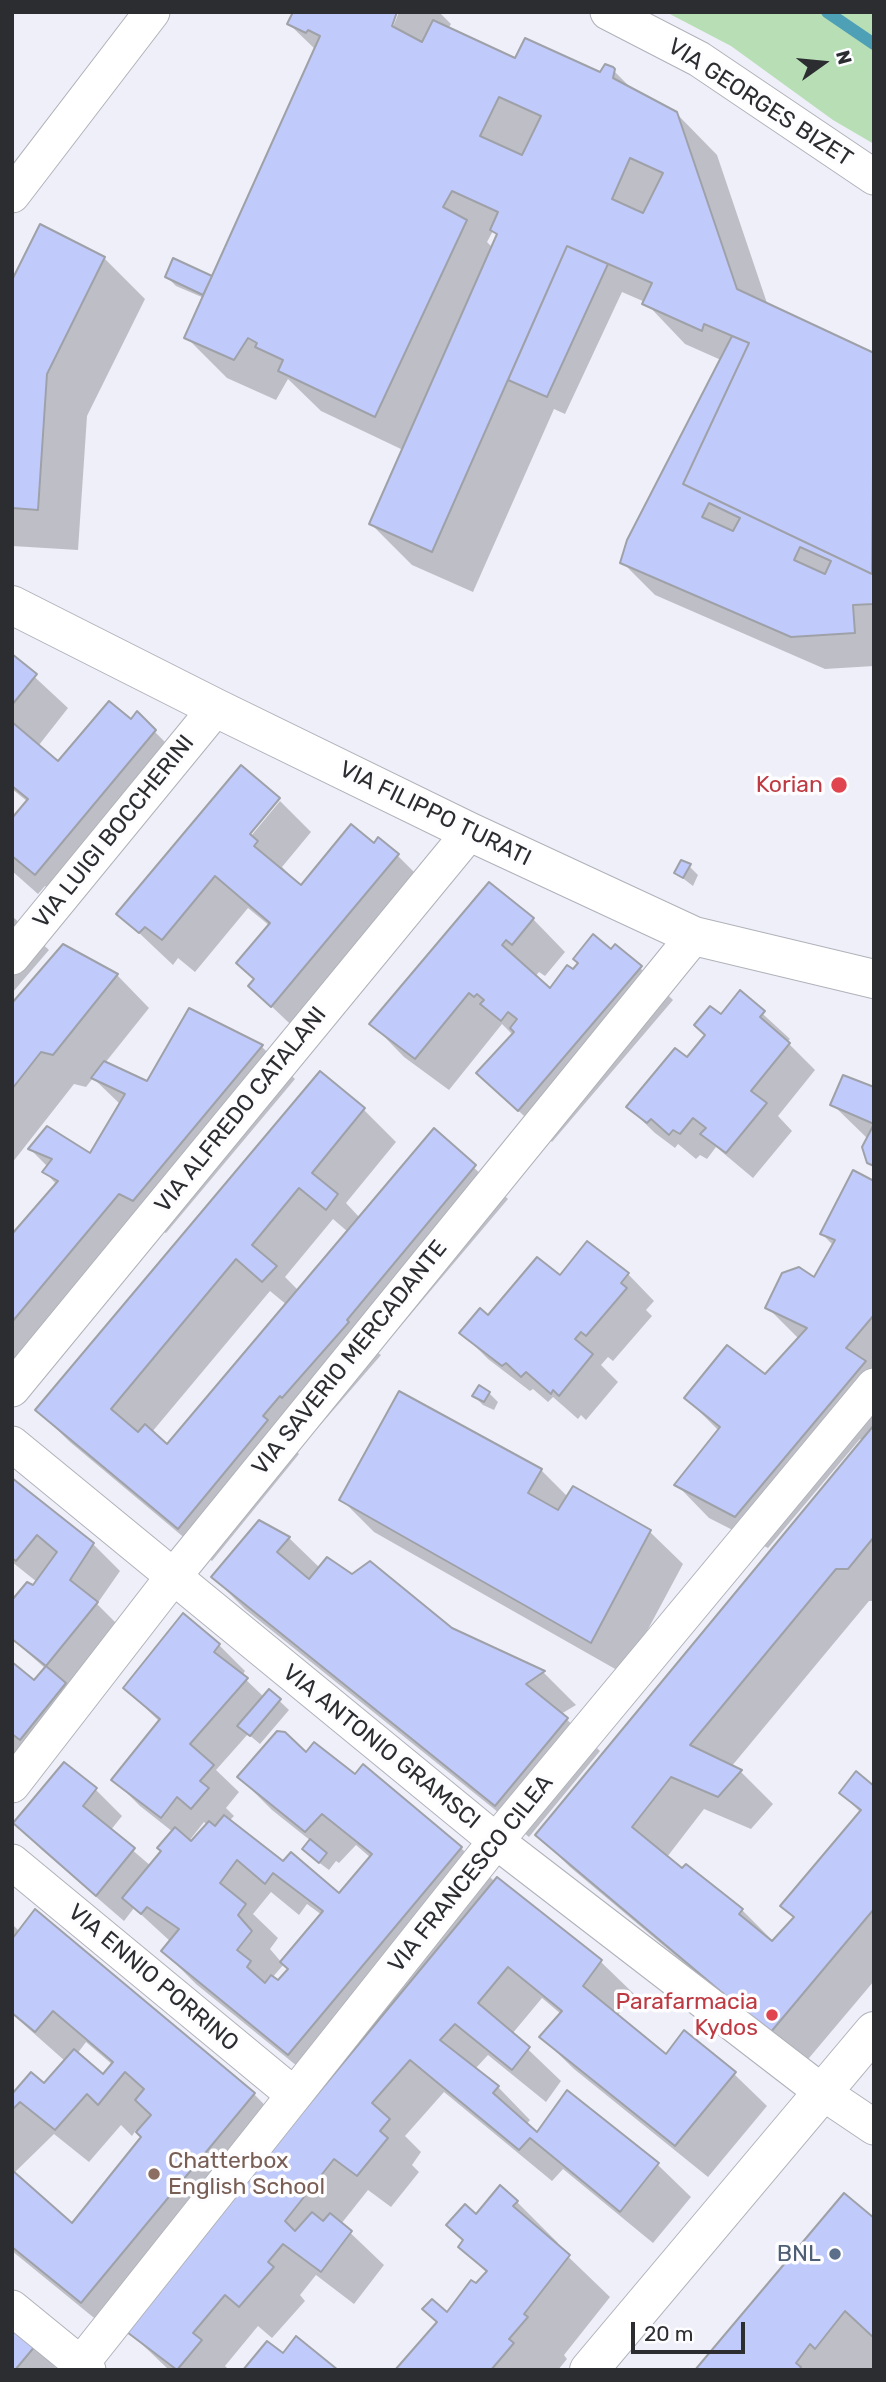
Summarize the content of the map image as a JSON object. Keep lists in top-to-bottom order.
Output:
{
  "streets": {
    "street": [
      "VIA GEORGES BIZET",
      "VIA FILIPPO TURATI",
      "VIA LUIGI BOCCHERINI",
      "VIA ALFREDO CATALANI",
      "VIA SAVERIO MERCADANTE",
      "VIA ANTONIO GRAMSCI",
      "VIA FRANCESCO CILEA",
      "VIA ENNIO PORRINO"
    ]
  },
  "crossings": [
    ["VIA FILIPPO TURATI", "VIA LUIGI BOCCHERINI"],
    ["VIA FILIPPO TURATI", "VIA ALFREDO CATALANI"],
    ["VIA FILIPPO TURATI", "VIA SAVERIO MERCADANTE"],
    ["VIA SAVERIO MERCADANTE", "VIA ANTONIO GRAMSCI"],
    ["VIA ANTONIO GRAMSCI", "VIA FRANCESCO CILEA"],
    ["VIA FRANCESCO CILEA", "VIA ENNIO PORRINO"]
  ],
  "places": [
    "Korian",
    "Parafarmacia Kydos",
    "Chatterbox English School",
    "BNL"
  ],
  "scale_bar": "20 m",
  "north": "right"
}
